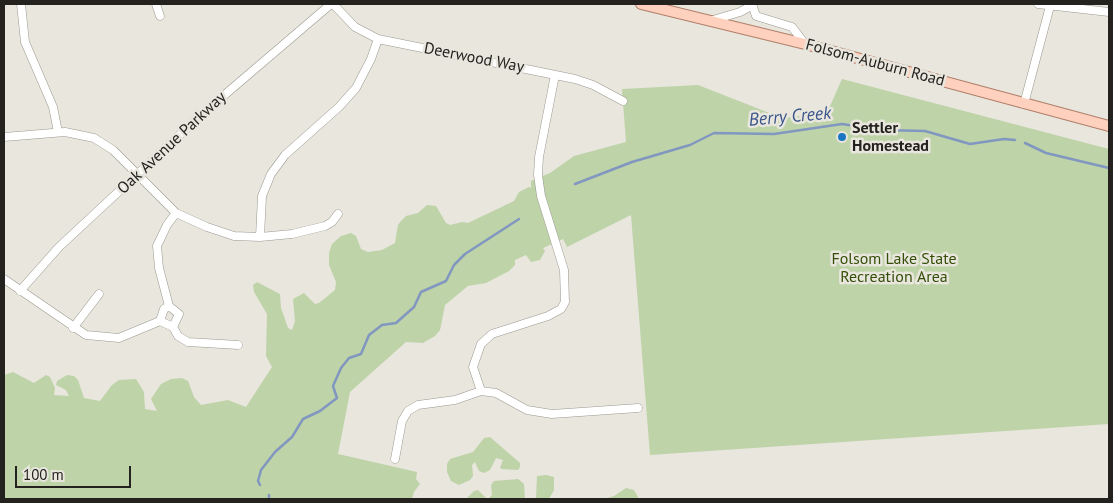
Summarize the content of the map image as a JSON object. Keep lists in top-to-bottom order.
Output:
{
  "streets": {
    "main road": ["Folsom-Auburn Road"],
    "street": ["Deerwood Way", "Oak Avenue Parkway"]
  },
  "crossings": [
    ["Deerwood Way", "Oak Avenue Parkway"]
  ],
  "water": ["Berry Creek"],
  "parks": ["Folsom Lake State Recreation Area"],
  "places": ["Settler Homestead"],
  "scale_bar": "100 m"
}
